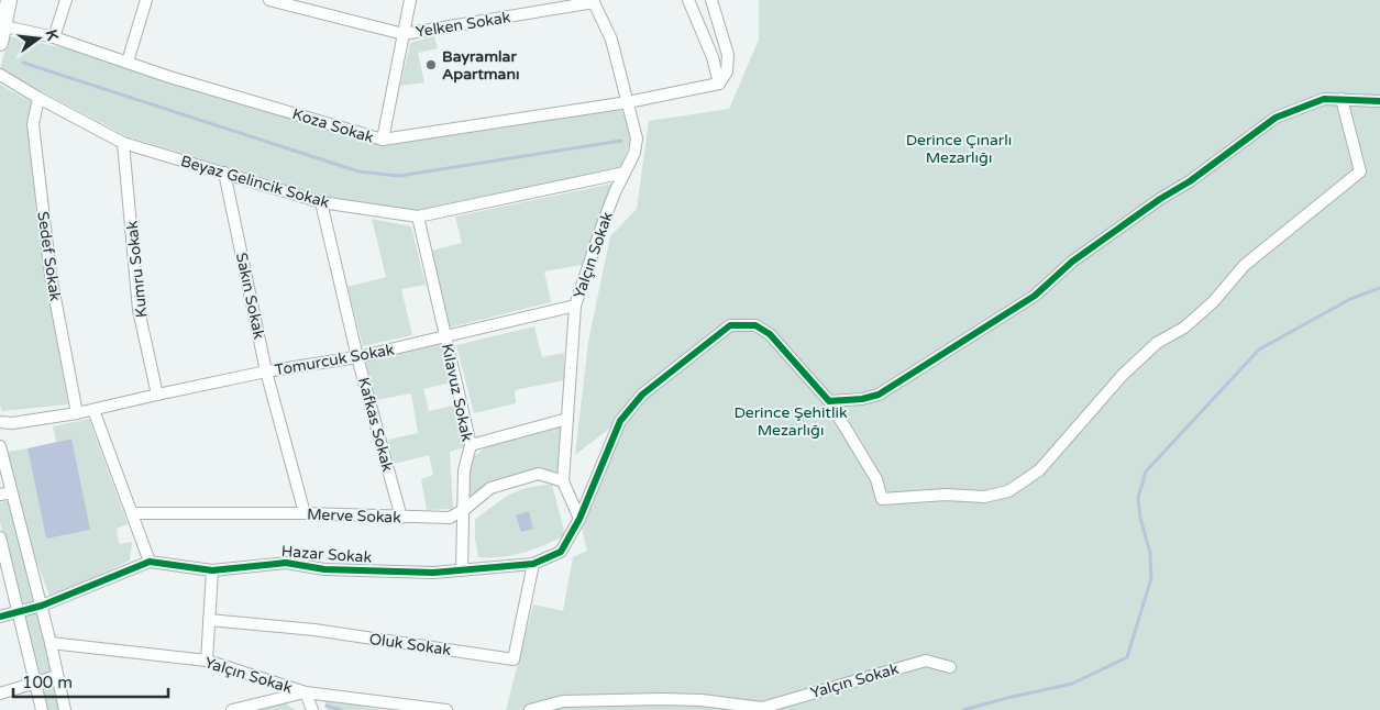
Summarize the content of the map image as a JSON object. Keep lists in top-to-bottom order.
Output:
{
  "streets": {
    "street": [
      "Yelken Sokak",
      "Koza Sokak",
      "Beyaz Gelincik Sokak",
      "Yalçın Sokak",
      "Sedef Sokak",
      "Kumru Sokak",
      "Sakın Sokak",
      "Tomurcuk Sokak",
      "Kılavuz Sokak",
      "Kafkas Sokak",
      "Merve Sokak",
      "Hazar Sokak",
      "Oluk Sokak"
    ]
  },
  "crossings": [
    ["Yelken Sokak", "Yalçın Sokak"],
    ["Koza Sokak", "Yalçın Sokak"],
    ["Beyaz Gelincik Sokak", "Yalçın Sokak"],
    ["Beyaz Gelincik Sokak", "Sedef Sokak"],
    ["Beyaz Gelincik Sokak", "Kumru Sokak"],
    ["Beyaz Gelincik Sokak", "Sakın Sokak"],
    ["Beyaz Gelincik Sokak", "Kılavuz Sokak"],
    ["Beyaz Gelincik Sokak", "Kafkas Sokak"],
    ["Yalçın Sokak", "Tomurcuk Sokak"],
    ["Yalçın Sokak", "Merve Sokak"],
    ["Yalçın Sokak", "Hazar Sokak"],
    ["Sedef Sokak", "Tomurcuk Sokak"],
    ["Kumru Sokak", "Tomurcuk Sokak"],
    ["Sakın Sokak", "Tomurcuk Sokak"],
    ["Sakın Sokak", "Merve Sokak"],
    ["Tomurcuk Sokak", "Kılavuz Sokak"],
    ["Tomurcuk Sokak", "Kafkas Sokak"],
    ["Kılavuz Sokak", "Merve Sokak"],
    ["Kılavuz Sokak", "Hazar Sokak"],
    ["Kafkas Sokak", "Merve Sokak"],
    ["Hazar Sokak", "Oluk Sokak"]
  ],
  "parks": ["Derince Çınarlı Mezarlığı", "Derince Şehitlik Mezarlığı"],
  "places": ["Bayramlar Apartmanı"],
  "scale_bar": "100 m",
  "north": "right"
}
